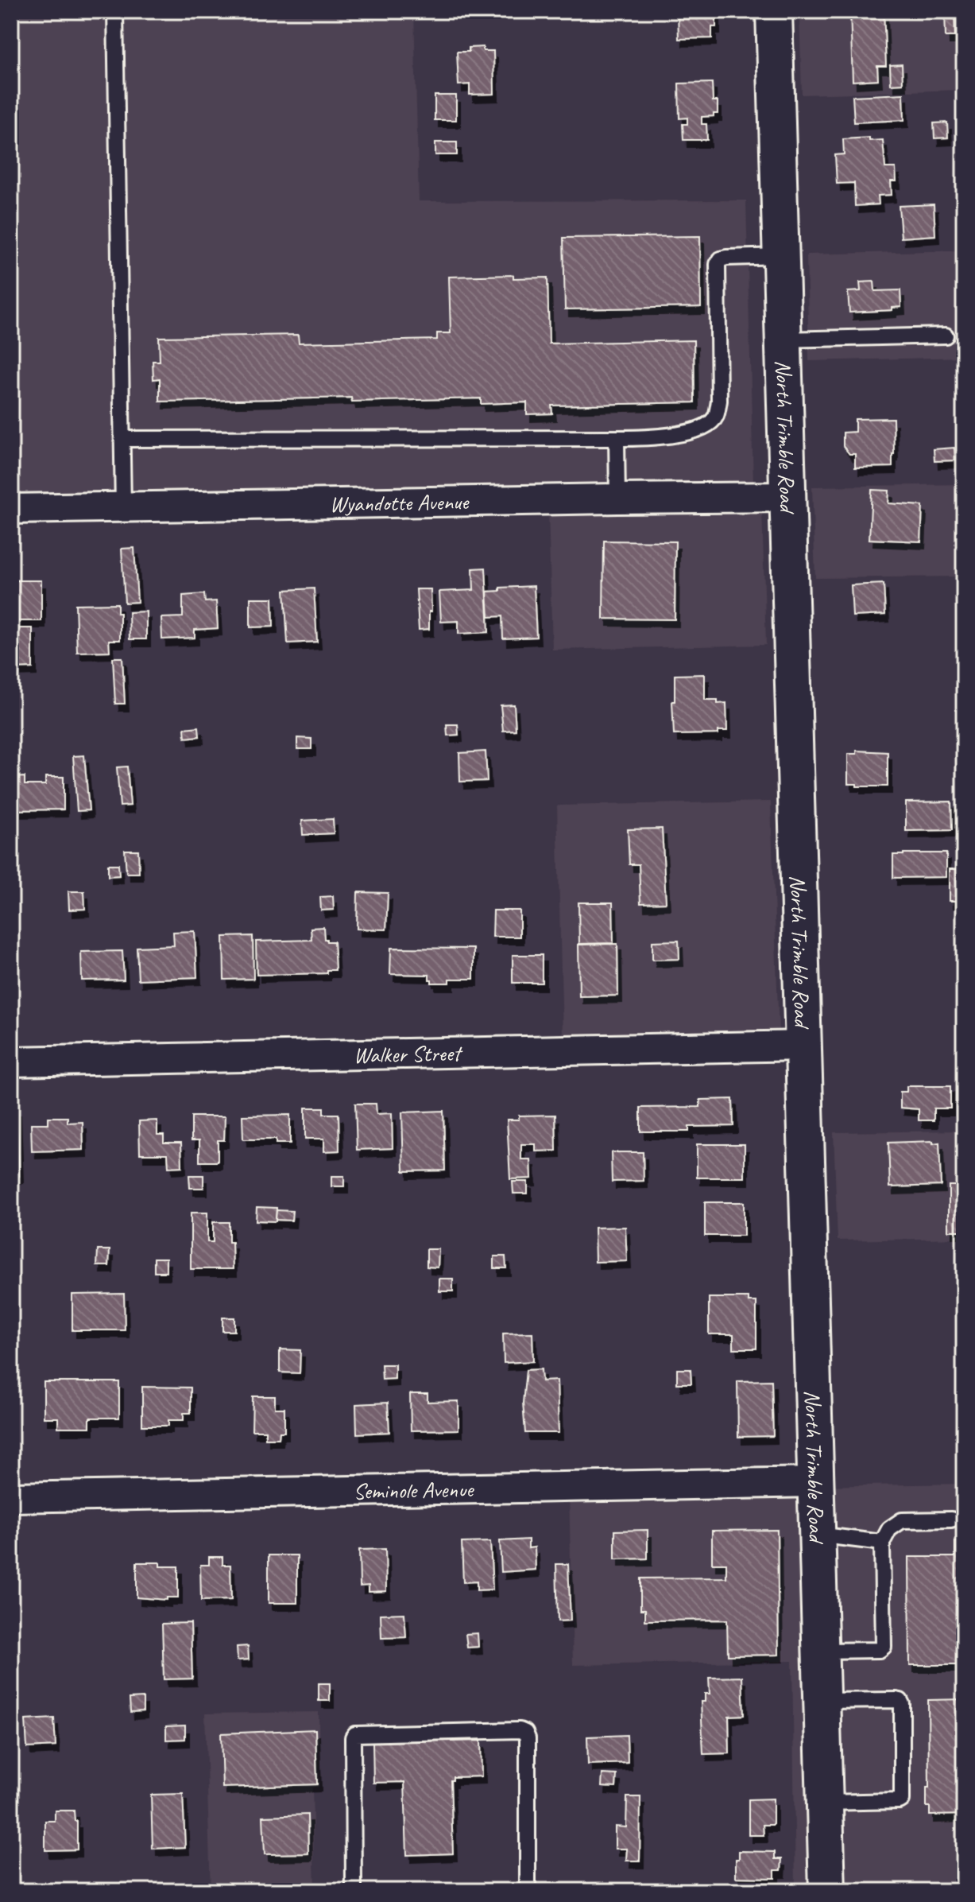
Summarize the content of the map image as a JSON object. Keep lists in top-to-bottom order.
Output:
{
  "streets": {
    "main road": ["North Trimble Road"],
    "street": ["Wyandotte Avenue", "Walker Street", "Seminole Avenue"]
  },
  "crossings": [
    ["North Trimble Road", "Wyandotte Avenue"],
    ["North Trimble Road", "Walker Street"],
    ["North Trimble Road", "Seminole Avenue"]
  ]
}
